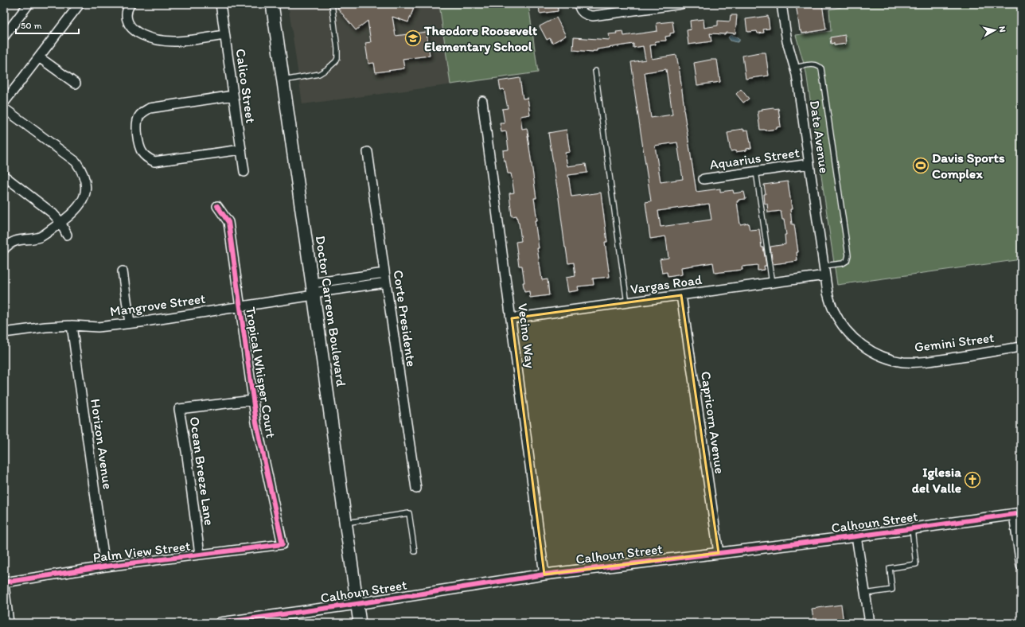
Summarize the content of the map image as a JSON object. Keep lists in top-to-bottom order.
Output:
{
  "streets": {
    "main road": ["Doctor Carreon Boulevard"],
    "street": [
      "Calico Street",
      "Date Avenue",
      "Aquarius Street",
      "Vargas Road",
      "Mangrove Street",
      "Corte Presidente",
      "Vecino Way",
      "Gemini Street",
      "Tropical Whisper Court",
      "Capricorn Avenue",
      "Horizon Avenue",
      "Ocean Breeze Lane",
      "Calhoun Street",
      "Palm View Street"
    ]
  },
  "crossings": [
    ["Date Avenue", "Aquarius Street"],
    ["Date Avenue", "Vargas Road"],
    ["Date Avenue", "Gemini Street"],
    ["Vargas Road", "Vecino Way"],
    ["Vargas Road", "Gemini Street"],
    ["Vargas Road", "Capricorn Avenue"],
    ["Mangrove Street", "Doctor Carreon Boulevard"],
    ["Mangrove Street", "Tropical Whisper Court"],
    ["Mangrove Street", "Horizon Avenue"],
    ["Doctor Carreon Boulevard", "Calhoun Street"],
    ["Vecino Way", "Calhoun Street"],
    ["Tropical Whisper Court", "Ocean Breeze Lane"],
    ["Tropical Whisper Court", "Palm View Street"],
    ["Capricorn Avenue", "Calhoun Street"],
    ["Horizon Avenue", "Palm View Street"],
    ["Ocean Breeze Lane", "Palm View Street"]
  ],
  "places": {
    "school or university": ["Theodore Roosevelt Elementary School"],
    "sports": ["Davis Sports Complex"],
    "church": ["Iglesia del Valle"]
  },
  "scale_bar": "50 m",
  "north": "right"
}
